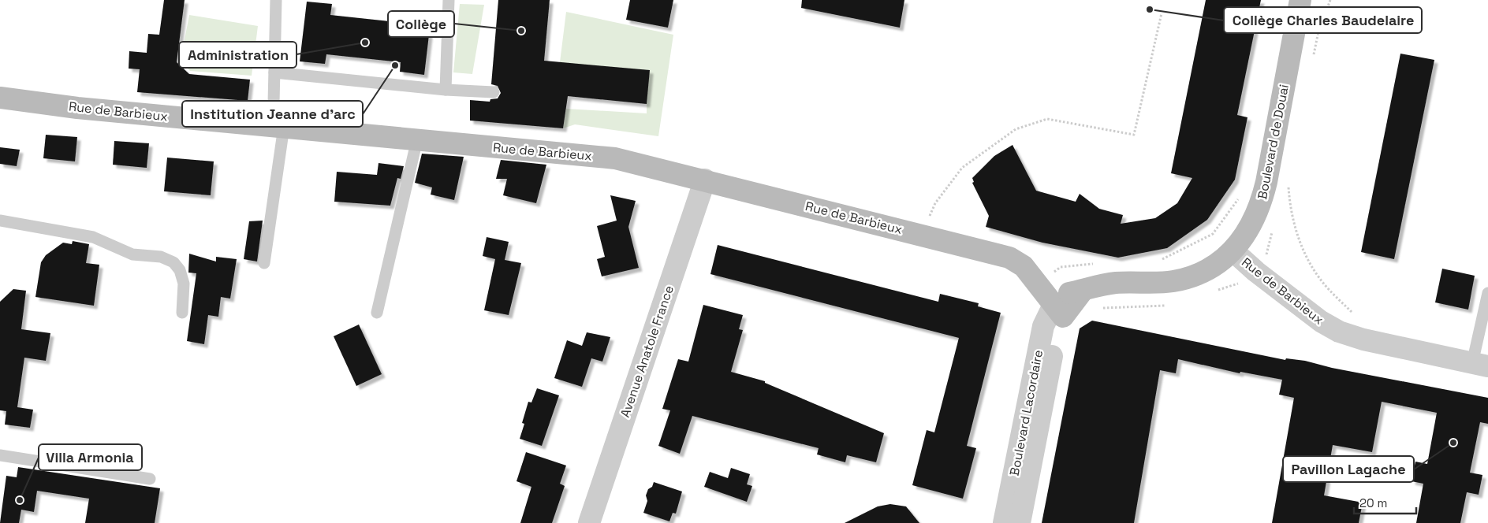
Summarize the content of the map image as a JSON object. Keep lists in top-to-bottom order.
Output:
{
  "streets": {
    "main road": ["Rue de Barbieux", "Boulevard de Douai"],
    "street": ["Avenue Anatole France", "Boulevard Lacordaire"]
  },
  "crossings": [
    ["Rue de Barbieux", "Boulevard de Douai"],
    ["Rue de Barbieux", "Avenue Anatole France"],
    ["Rue de Barbieux", "Boulevard Lacordaire"]
  ],
  "places": [
    "Collège Charles Baudelaire",
    "Collège",
    "Administration",
    "Institution Jeanne d'arc",
    "Pavillon Lagache",
    "Villa Armonia"
  ],
  "scale_bar": "20 m"
}
